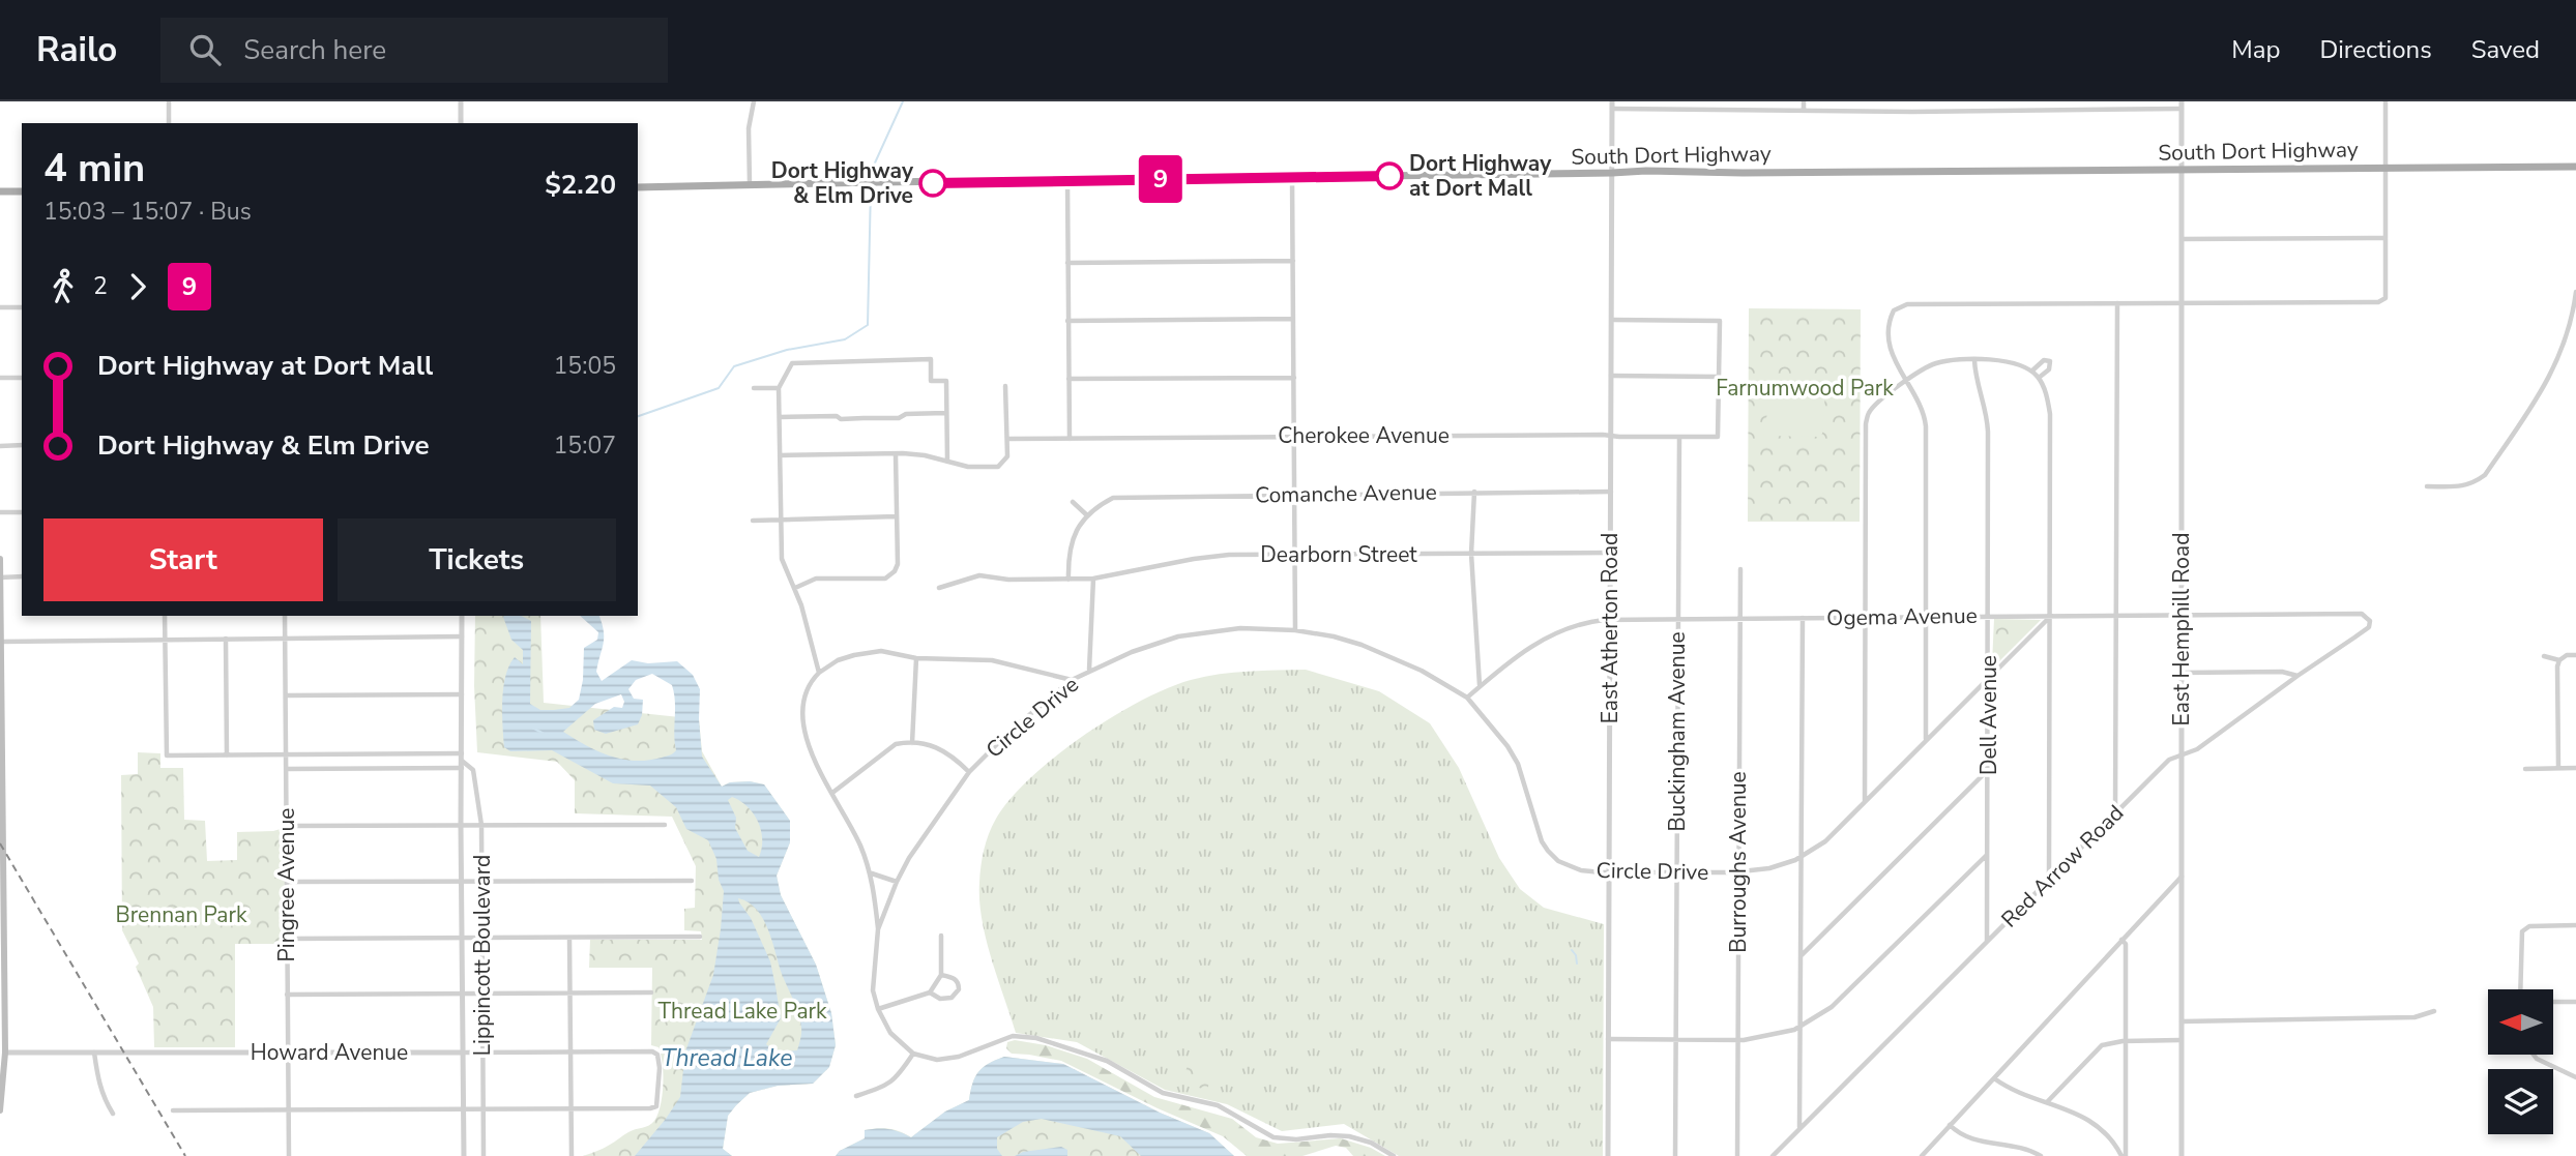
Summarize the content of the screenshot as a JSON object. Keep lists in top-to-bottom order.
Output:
{
  "streets": {
    "main road": ["South Dort Highway"],
    "street": [
      "Cherokee Avenue",
      "Comanche Avenue",
      "Dearborn Street",
      "Ogema Avenue",
      "East Atherton Road",
      "East Hemphill Road",
      "Dell Avenue",
      "Circle Drive",
      "Buckingham Avenue",
      "Burroughs Avenue",
      "Red Arrow Road",
      "Pingree Avenue",
      "Lippincott Boulevard",
      "Howard Avenue"
    ]
  },
  "crossings": [
    ["South Dort Highway", "East Atherton Road"],
    ["South Dort Highway", "East Hemphill Road"],
    ["Cherokee Avenue", "East Atherton Road"],
    ["Cherokee Avenue", "Buckingham Avenue"],
    ["Comanche Avenue", "Dearborn Street"],
    ["Comanche Avenue", "East Atherton Road"],
    ["Dearborn Street", "East Atherton Road"],
    ["Ogema Avenue", "East Atherton Road"],
    ["Ogema Avenue", "East Hemphill Road"],
    ["Ogema Avenue", "Dell Avenue"],
    ["Ogema Avenue", "Circle Drive"],
    ["Ogema Avenue", "Buckingham Avenue"],
    ["Ogema Avenue", "Burroughs Avenue"],
    ["Ogema Avenue", "Red Arrow Road"],
    ["East Atherton Road", "Circle Drive"],
    ["East Hemphill Road", "Red Arrow Road"],
    ["Dell Avenue", "Circle Drive"],
    ["Dell Avenue", "Red Arrow Road"],
    ["Circle Drive", "Buckingham Avenue"],
    ["Circle Drive", "Burroughs Avenue"],
    ["Pingree Avenue", "Howard Avenue"],
    ["Lippincott Boulevard", "Howard Avenue"]
  ],
  "water": ["Thread Lake"],
  "parks": ["Farnumwood Park", "Brennan Park", "Thread Lake Park"],
  "places": ["Dort Highway at Dort Mall", "Dort Highway & Elm Drive"],
  "lines": ["bus line 9"],
  "north": "left",
  "page": {
    "header": "Railo",
    "search": "Search here",
    "nav": ["Map", "Directions", "Saved"],
    "on_map": "9",
    "heading": ["4 min", "15:03 – 15:07 · Bus", "$2.20"],
    "legs": ["2", "9"],
    "list": [
      {
        "name": "Dort Highway at Dort Mall",
        "value": "15:05"
      },
      {
        "name": "Dort Highway & Elm Drive",
        "value": "15:07"
      }
    ],
    "buttons": ["Start", "Tickets"]
  }
}
